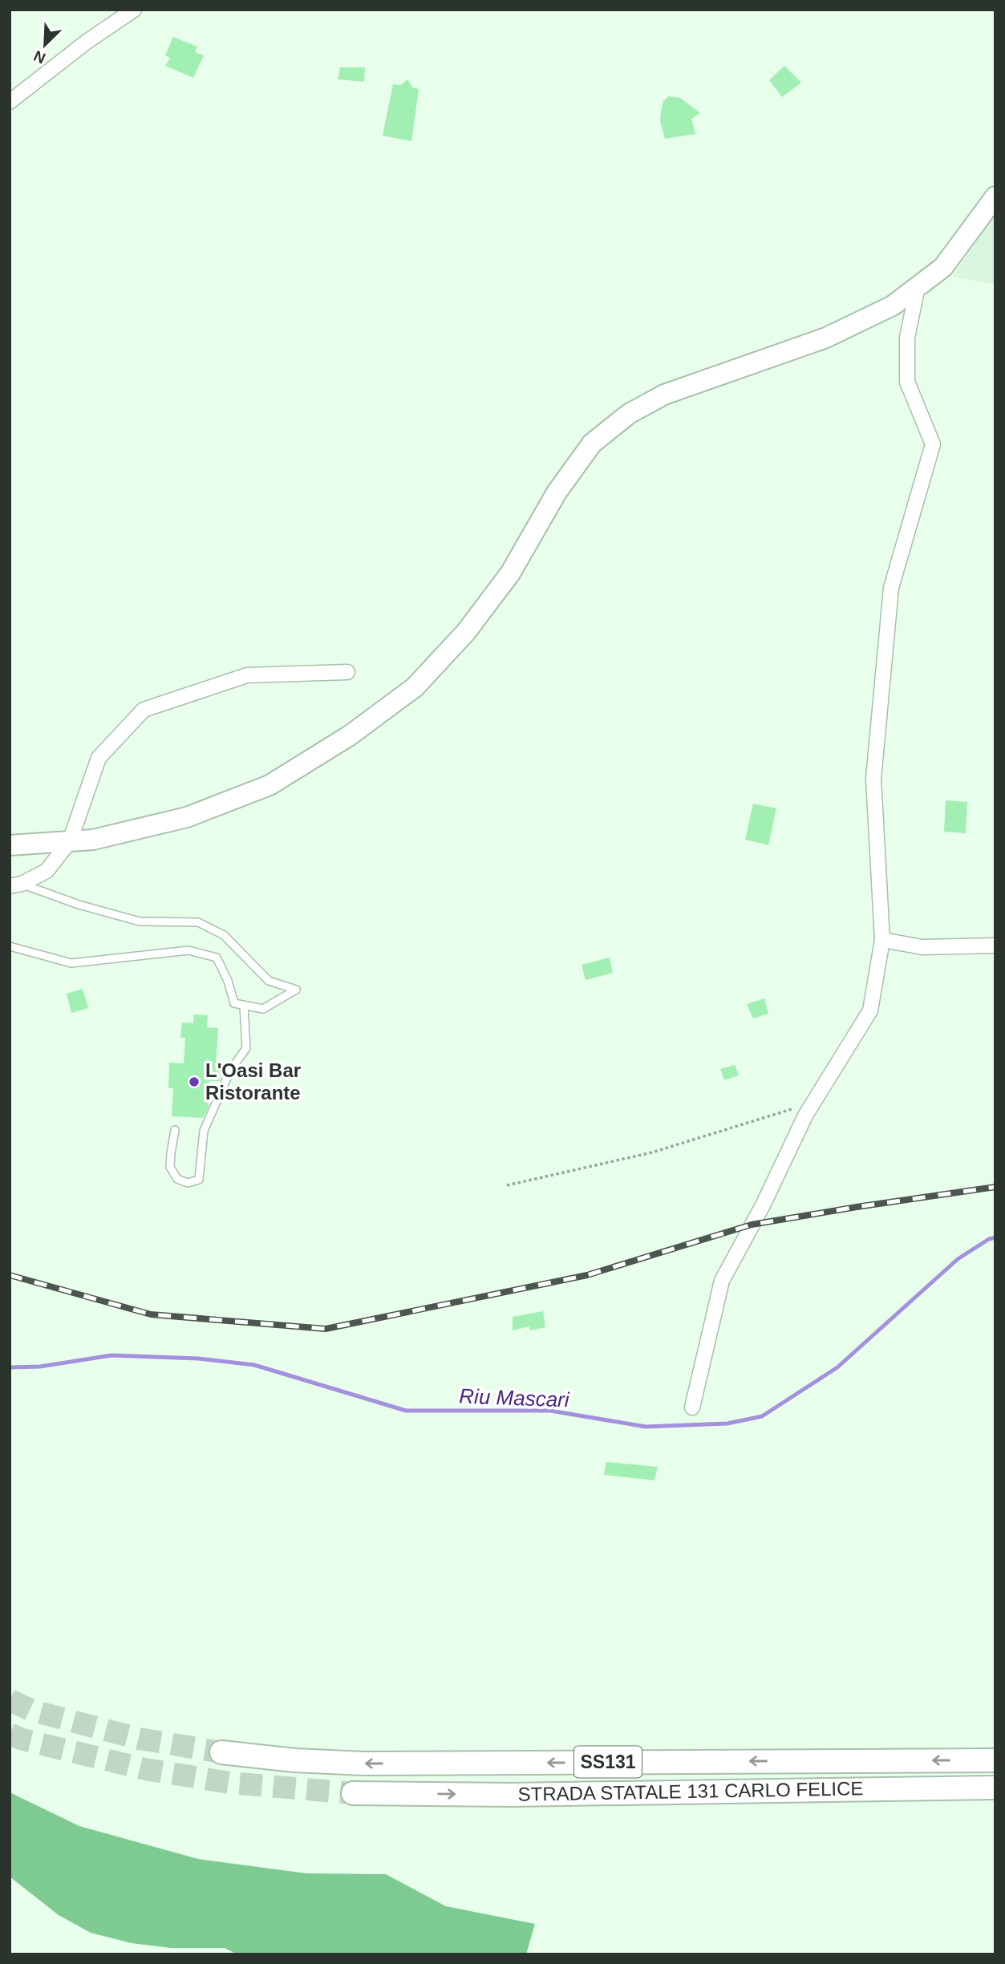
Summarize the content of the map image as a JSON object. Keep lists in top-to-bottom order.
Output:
{
  "streets": {
    "highway": ["SS131", "STRADA STATALE 131 CARLO FELICE"]
  },
  "water": ["Riu Mascari"],
  "places": ["L'Oasi Bar Ristorante"],
  "north": "bottom left"
}
